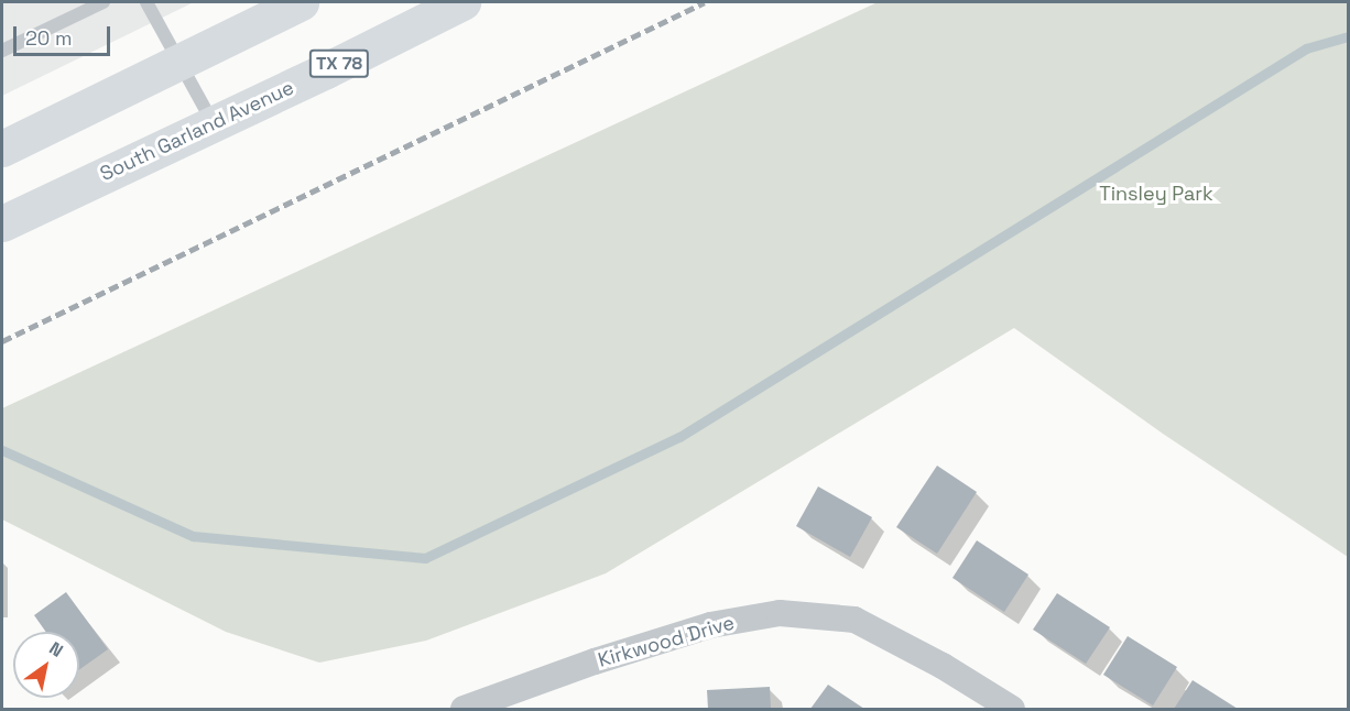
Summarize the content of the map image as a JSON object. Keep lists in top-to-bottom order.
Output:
{
  "streets": {
    "main road": ["TX 78", "South Garland Avenue"],
    "street": ["Kirkwood Drive"]
  },
  "parks": ["Tinsley Park"],
  "scale_bar": "20 m",
  "north": "top right"
}
